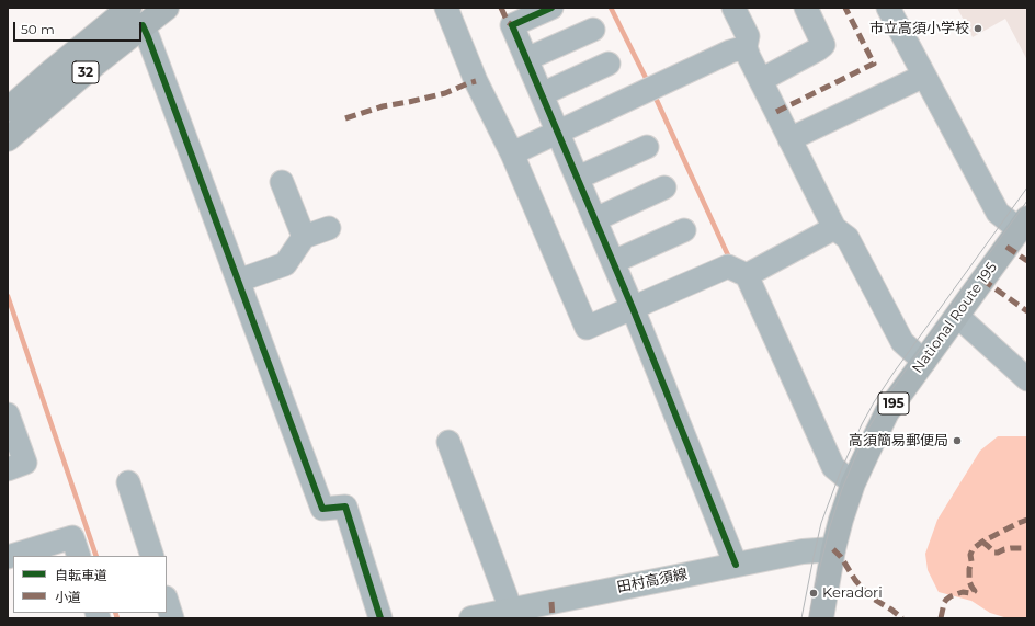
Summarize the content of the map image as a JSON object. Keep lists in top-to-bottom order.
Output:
{
  "streets": {
    "highway": ["32", "National Route 195", "195"],
    "main road": ["田村高須線"]
  },
  "crossings": [
    ["National Route 195", "田村高須線"]
  ],
  "places": ["市立高須小学校", "高須簡易郵便局", "Keradori"],
  "legend": ["自転車道", "小道"],
  "scale_bar": "50 m"
}
